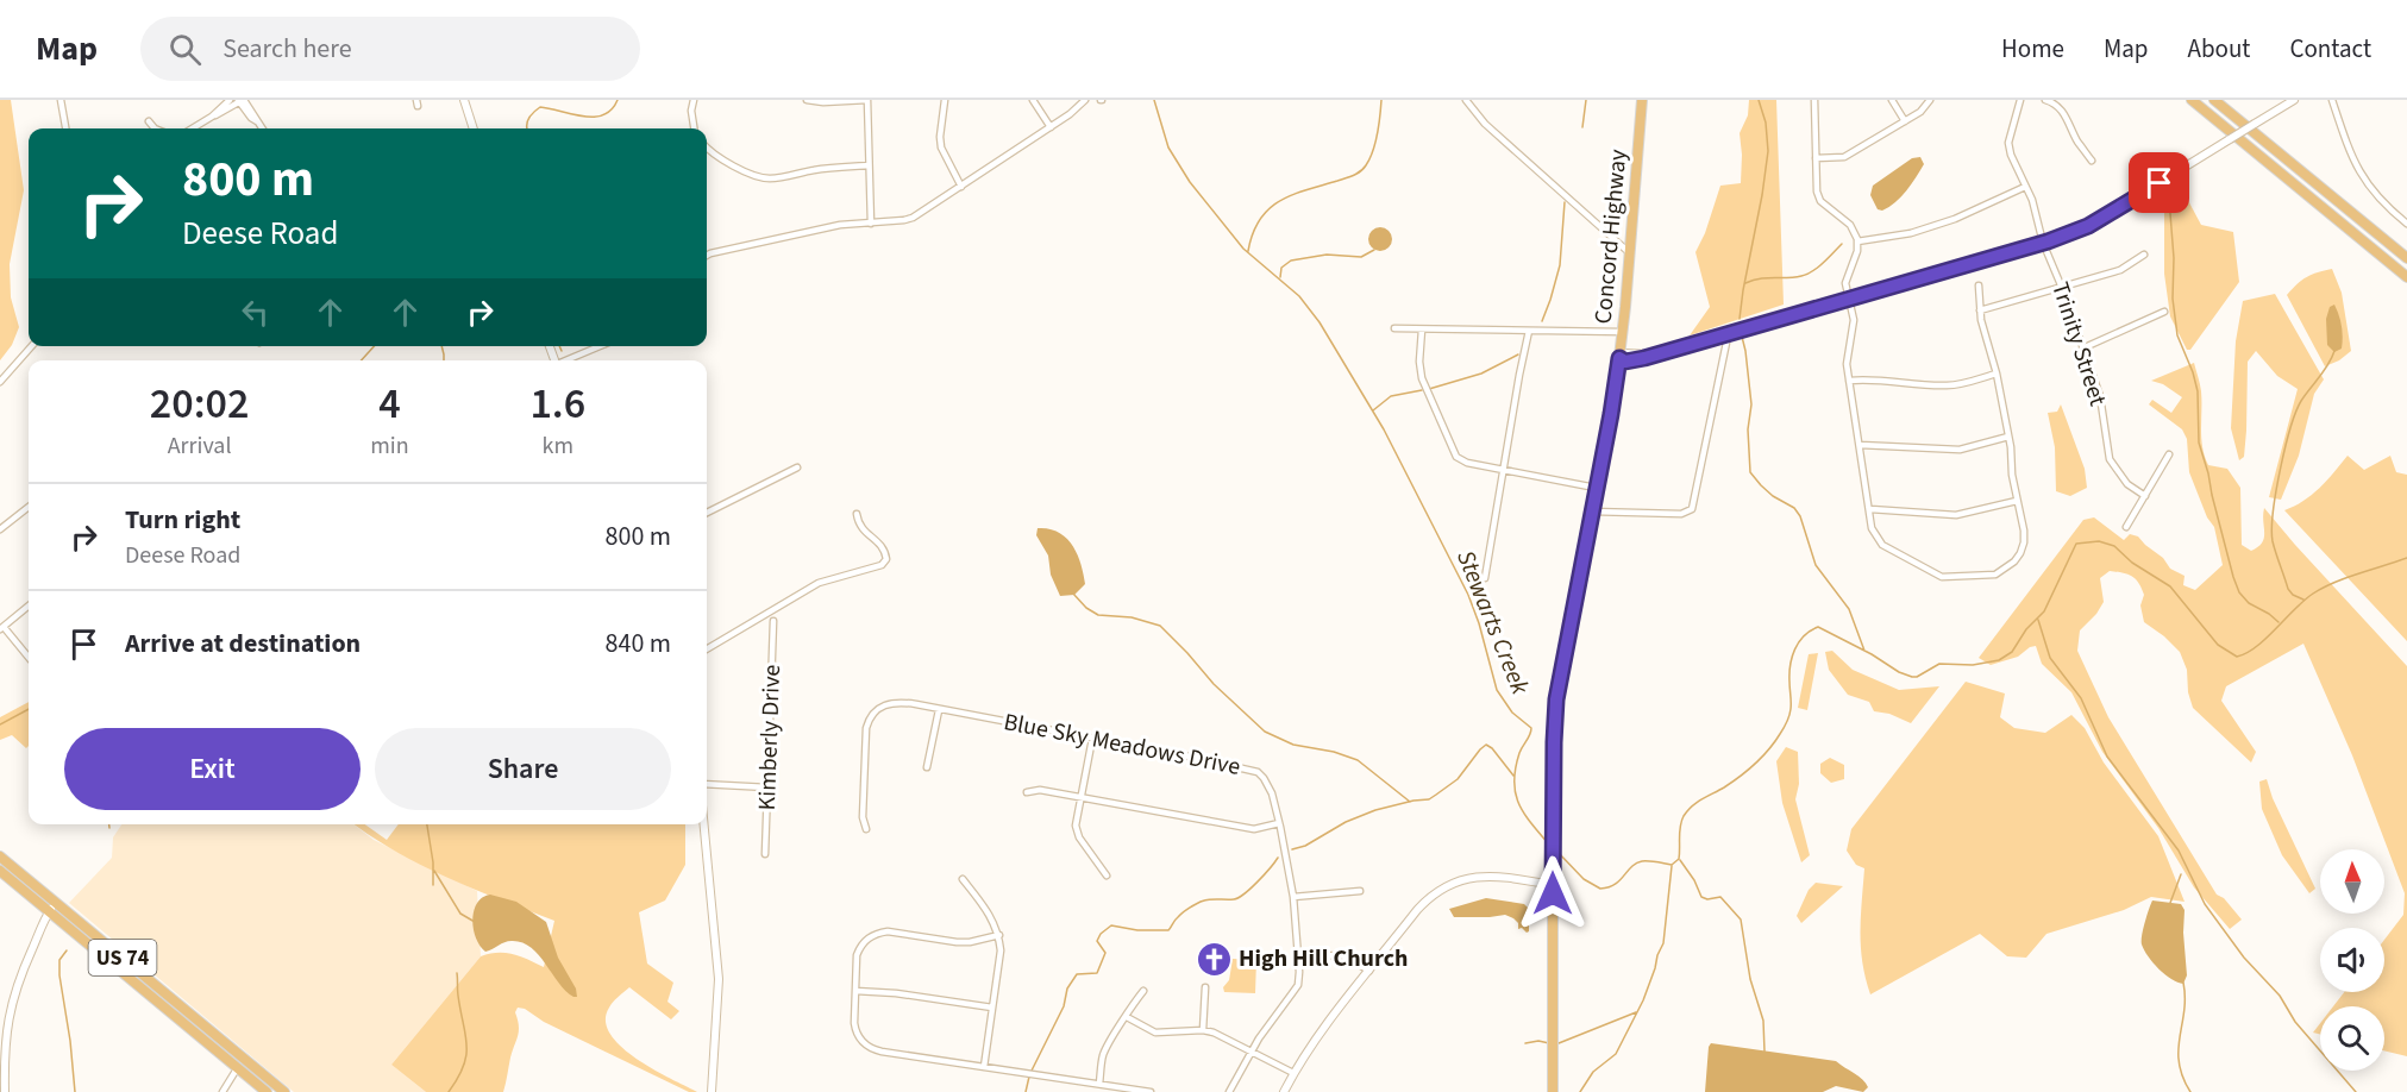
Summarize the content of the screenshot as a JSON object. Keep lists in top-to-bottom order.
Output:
{
  "streets": {
    "highway": ["Concord Highway", "US 74"],
    "street": ["Trinity Street", "Kimberly Drive", "Blue Sky Meadows Drive"]
  },
  "water": ["Stewarts Creek"],
  "places": {
    "church": ["High Hill Church"]
  },
  "north": "top",
  "page": {
    "header": "Map",
    "search": "Search here",
    "nav": [
      "Home",
      "Map",
      "About",
      "Contact"
    ],
    "turn": ["800 m", "Deese Road"],
    "eta": [
      "20:02",
      "Arrival",
      "4",
      "min",
      "1.6",
      "km"
    ],
    "list": [
      {
        "name": "Turn right",
        "note": "Deese Road",
        "value": "800 m"
      },
      {
        "name": "Arrive at destination",
        "value": "840 m"
      }
    ],
    "buttons": ["Exit", "Share"]
  }
}
